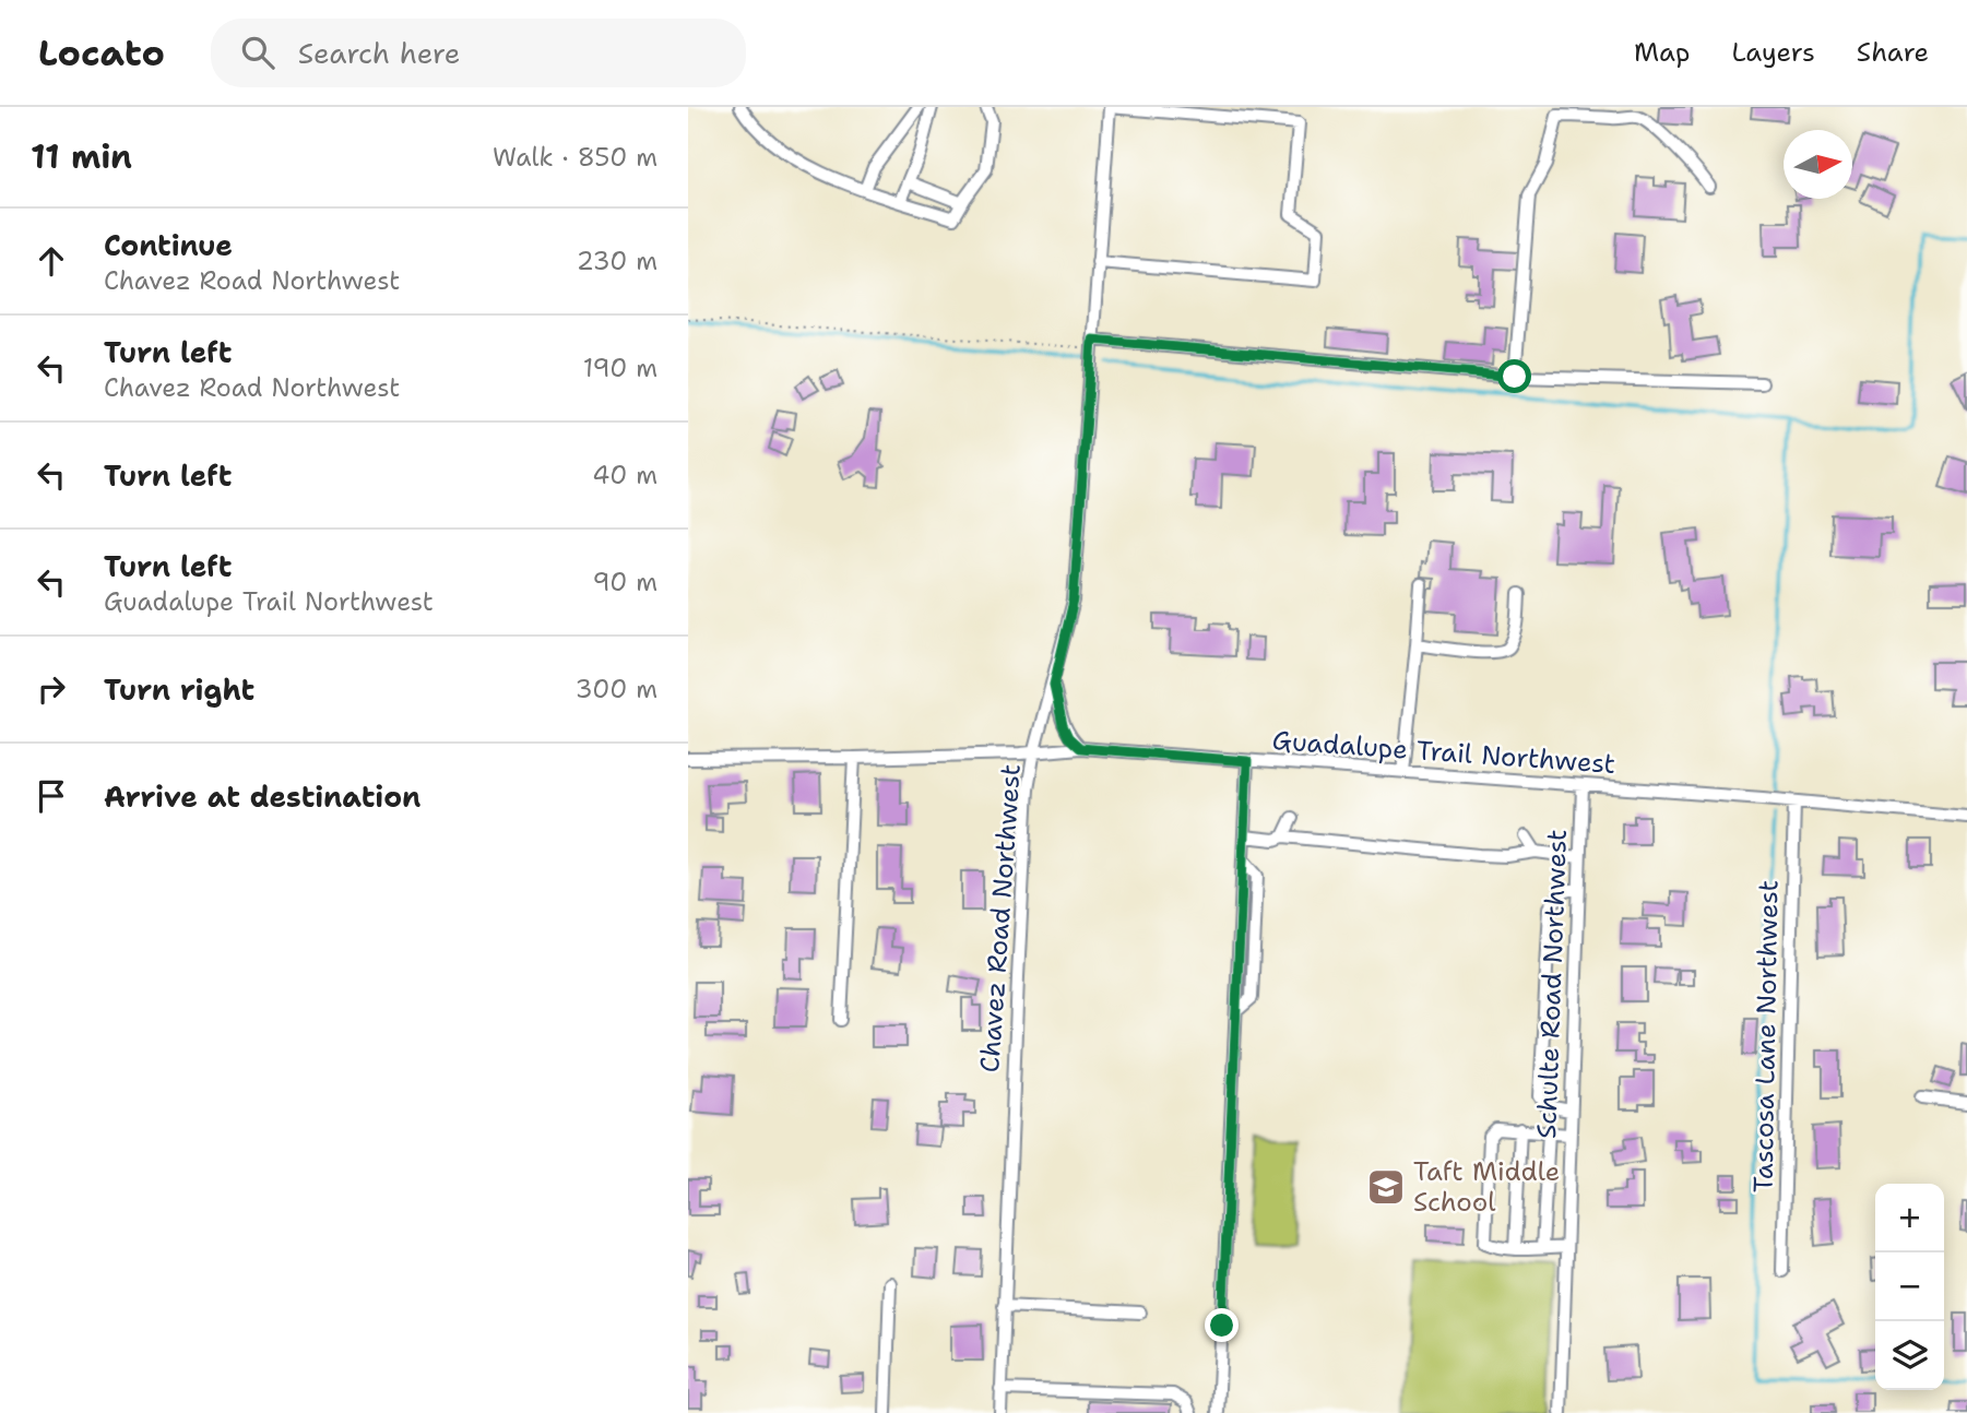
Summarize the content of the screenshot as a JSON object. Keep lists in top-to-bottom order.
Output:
{
  "streets": {
    "street": [
      "Guadalupe Trail Northwest",
      "Chavez Road Northwest",
      "Schulte Road Northwest",
      "Tascosa Lane Northwest"
    ]
  },
  "crossings": [
    ["Guadalupe Trail Northwest", "Chavez Road Northwest"],
    ["Guadalupe Trail Northwest", "Schulte Road Northwest"],
    ["Guadalupe Trail Northwest", "Tascosa Lane Northwest"]
  ],
  "places": {
    "school or university": ["Taft Middle School"]
  },
  "north": "right",
  "page": {
    "header": "Locato",
    "search": "Search here",
    "nav": ["Map", "Layers", "Share"],
    "heading": ["11 min", "Walk · 850 m"],
    "list": [
      ["Continue", "Chavez Road Northwest", "230 m"],
      ["Turn left", "Chavez Road Northwest", "190 m"],
      ["Turn left", "40 m"],
      ["Turn left", "Guadalupe Trail Northwest", "90 m"],
      ["Turn right", "300 m"],
      "Arrive at destination"
    ],
    "map_buttons": ["+", "−"]
  }
}
